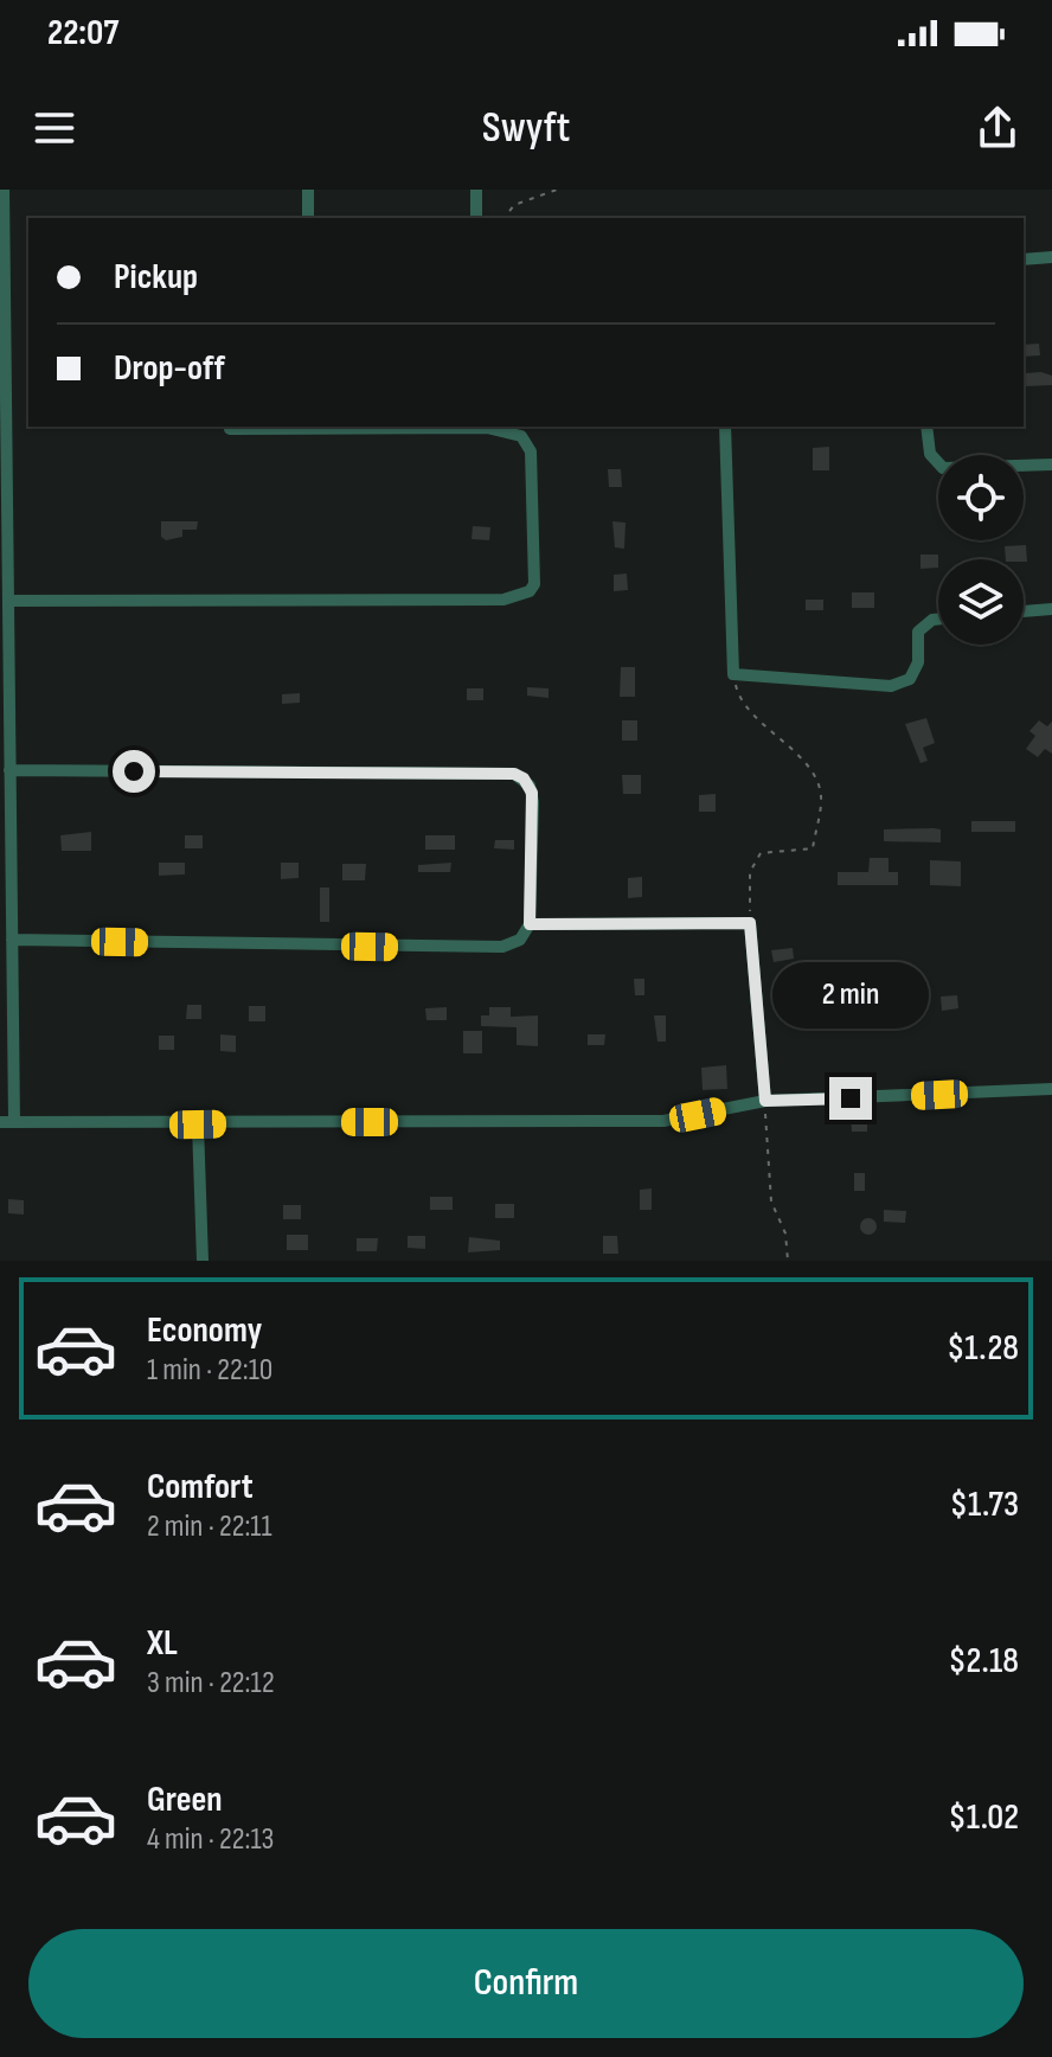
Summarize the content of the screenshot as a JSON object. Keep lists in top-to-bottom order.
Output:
{
  "page": {
    "status": "22:07",
    "header": "Swyft",
    "banner": ["Pickup", "Drop-off"],
    "bubble": "2 min",
    "list": [
      {
        "name": "Economy",
        "note": "1 min · 22:10",
        "value": "$1.28"
      },
      {
        "name": "Comfort",
        "note": "2 min · 22:11",
        "value": "$1.73"
      },
      {
        "name": "XL",
        "note": "3 min · 22:12",
        "value": "$2.18"
      },
      {
        "name": "Green",
        "note": "4 min · 22:13",
        "value": "$1.02"
      }
    ],
    "buttons": "Confirm"
  }
}
